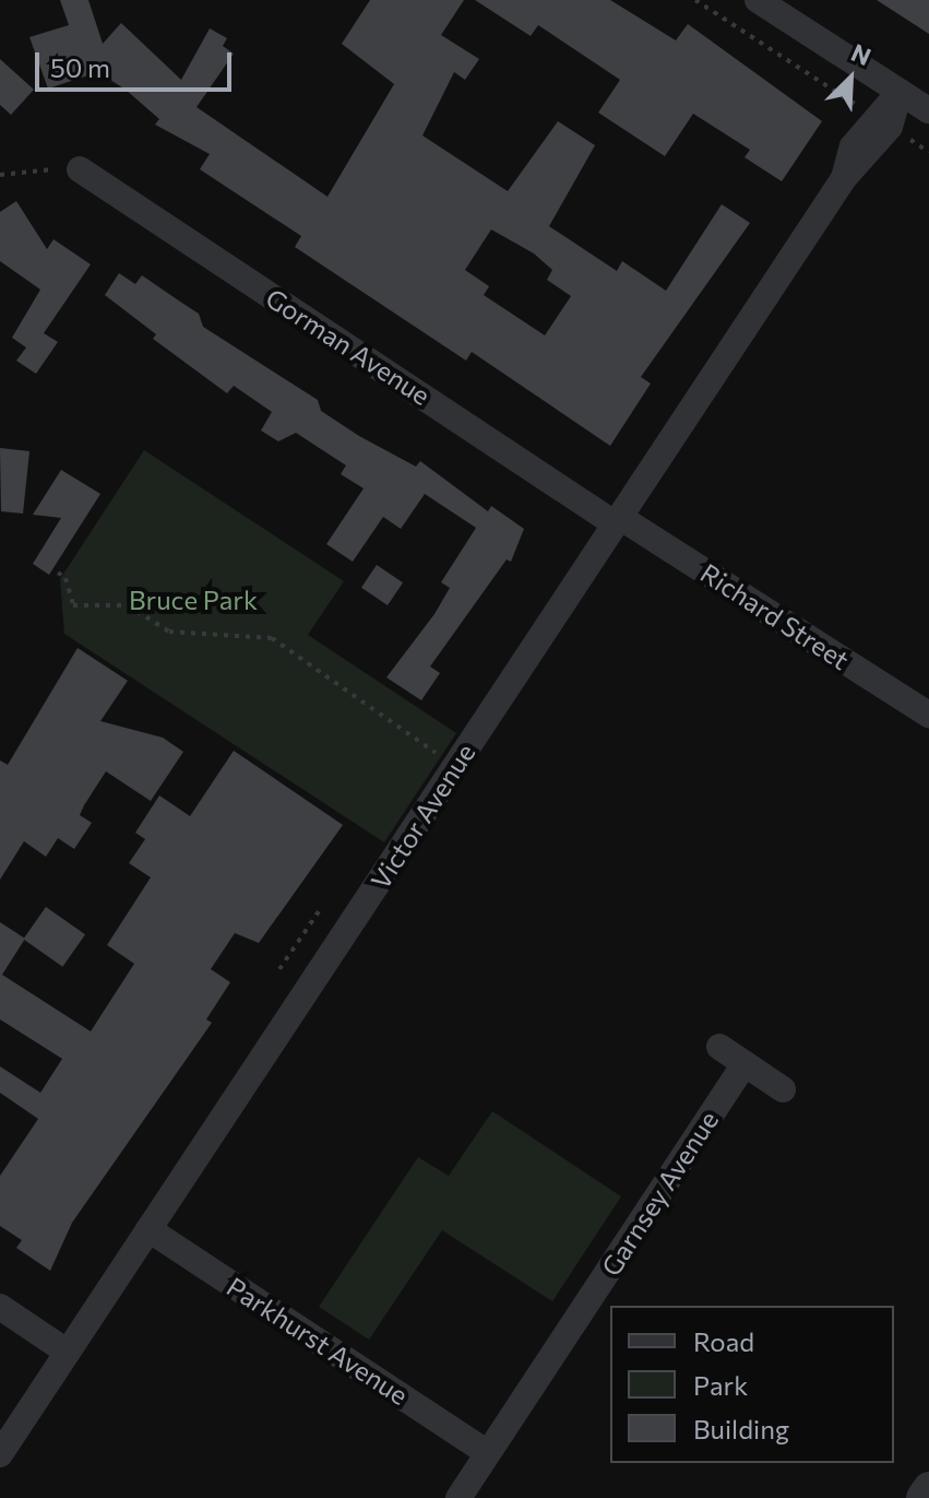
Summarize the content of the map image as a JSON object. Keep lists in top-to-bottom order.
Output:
{
  "streets": {
    "street": [
      "Gorman Avenue",
      "Richard Street",
      "Victor Avenue",
      "Garnsey Avenue",
      "Parkhurst Avenue"
    ]
  },
  "crossings": [
    ["Gorman Avenue", "Richard Street"],
    ["Gorman Avenue", "Victor Avenue"],
    ["Richard Street", "Victor Avenue"],
    ["Victor Avenue", "Parkhurst Avenue"],
    ["Garnsey Avenue", "Parkhurst Avenue"]
  ],
  "parks": ["Bruce Park"],
  "legend": ["Road", "Park", "Building"],
  "scale_bar": "50 m",
  "north": "top right"
}
